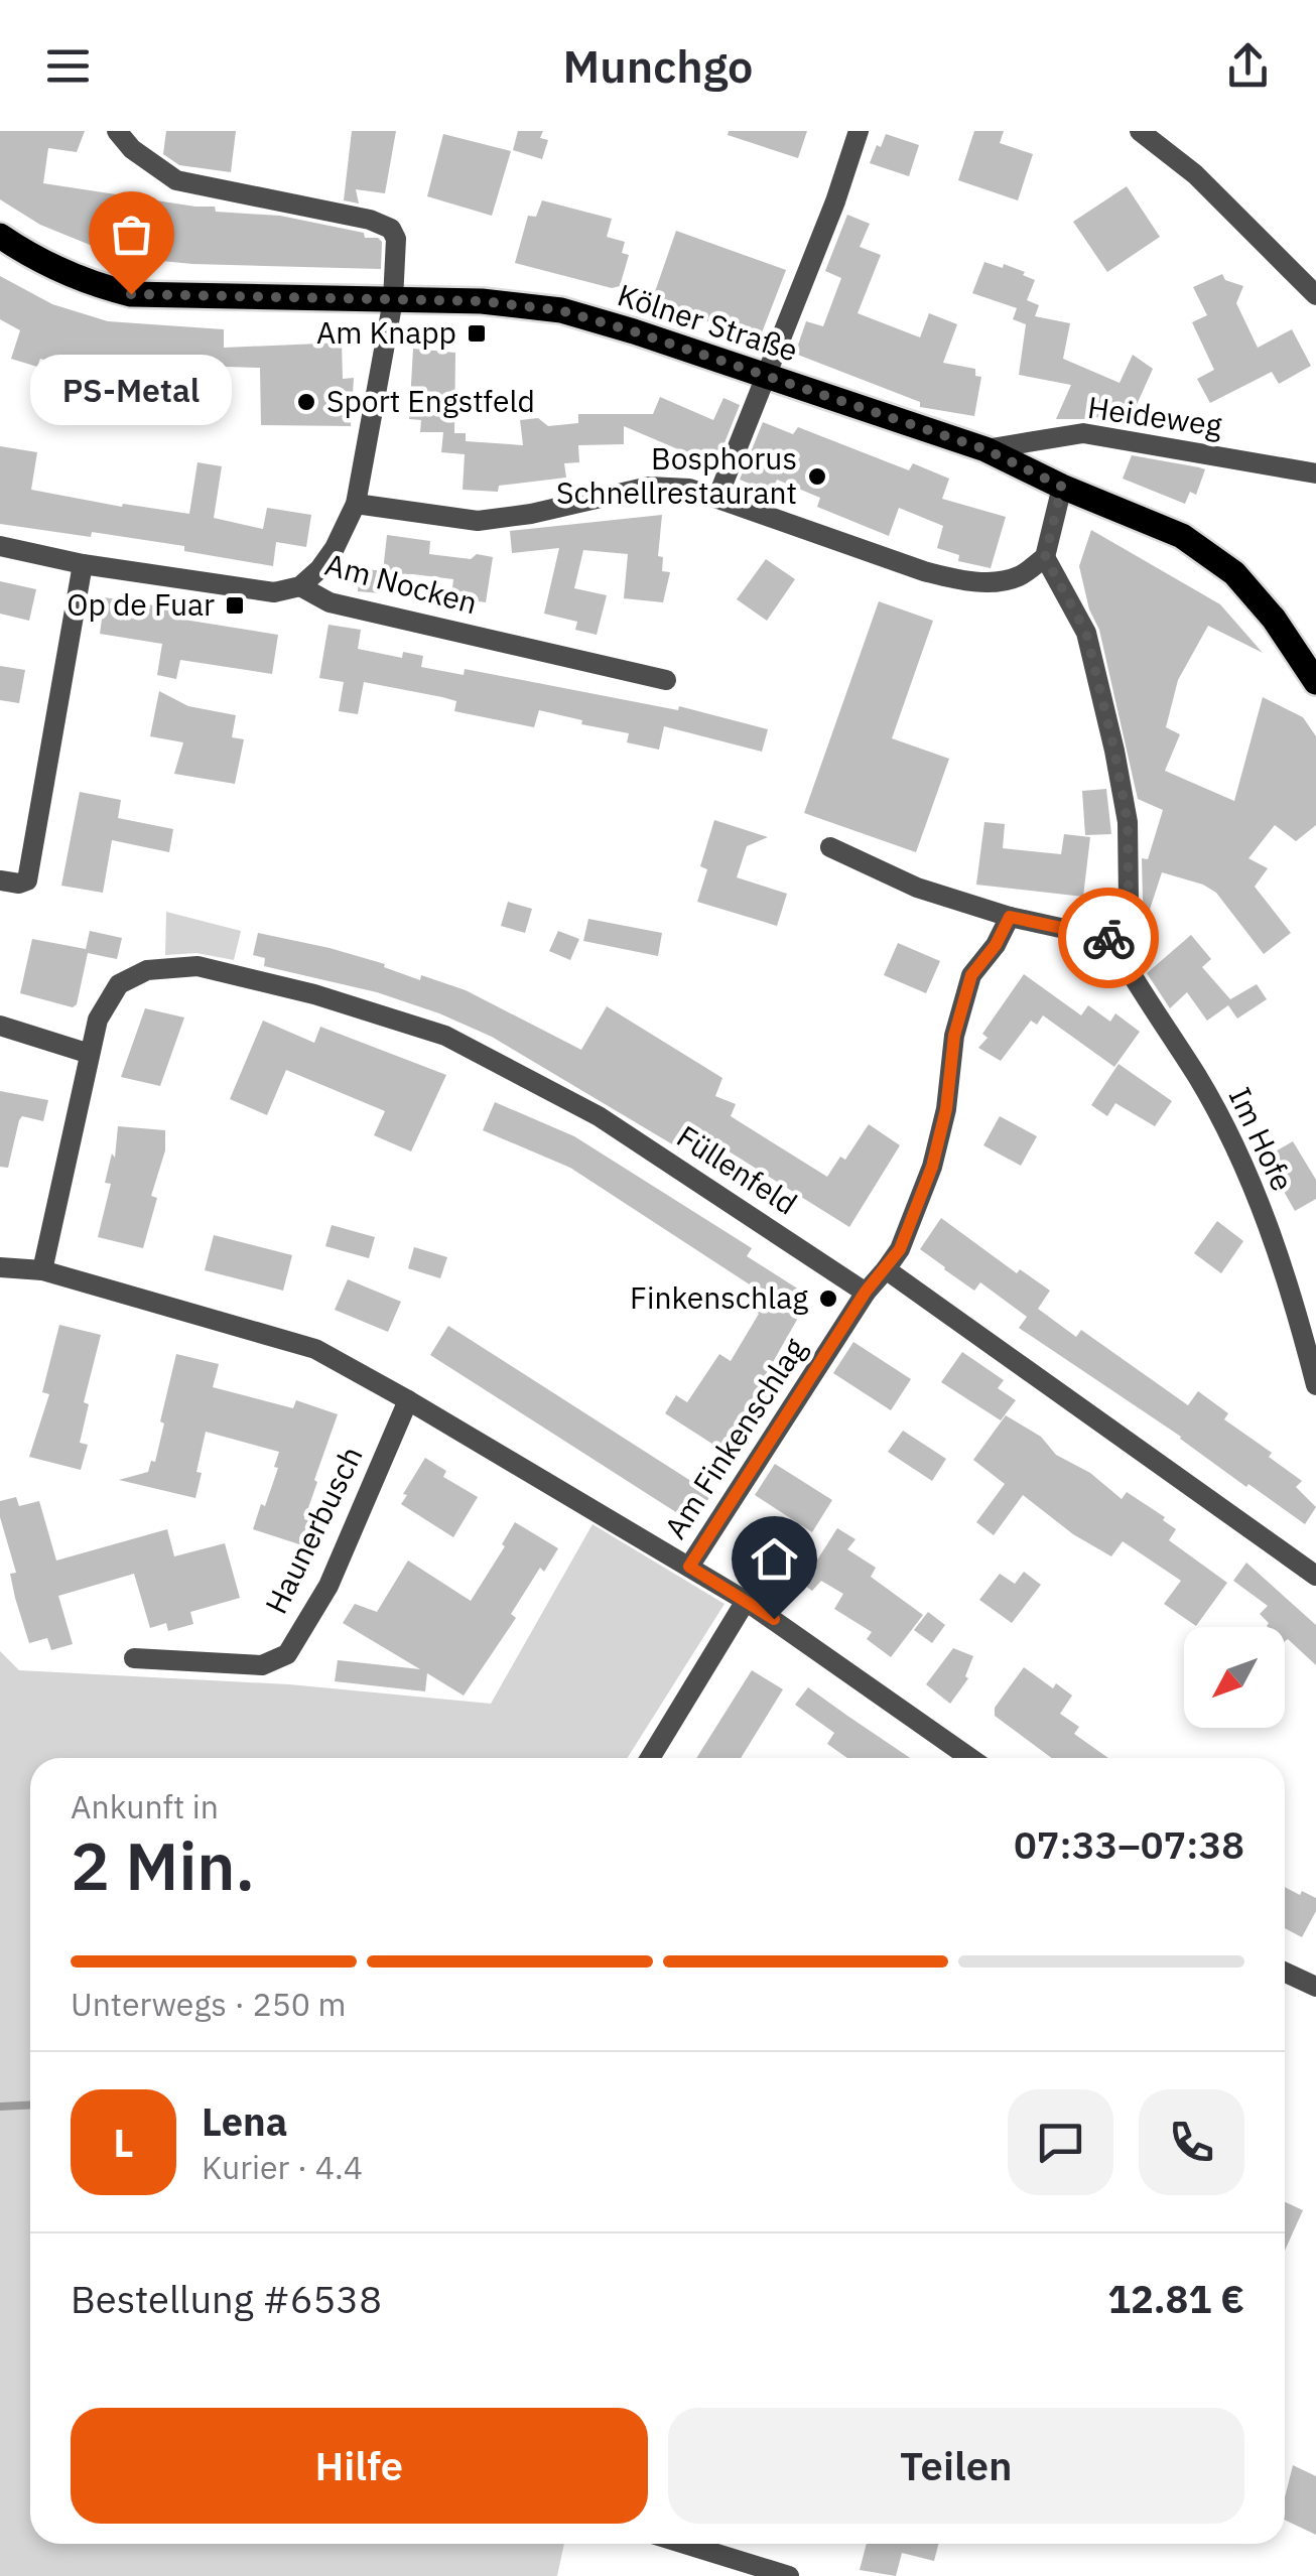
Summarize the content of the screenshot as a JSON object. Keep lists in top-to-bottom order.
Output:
{
  "streets": {
    "main road": ["Kölner Straße"],
    "street": [
      "Heideweg",
      "Am Nocken",
      "Im Hofe",
      "Füllenfeld",
      "Am Finkenschlag",
      "Haunerbusch"
    ]
  },
  "crossings": [
    ["Kölner Straße", "Heideweg"],
    ["Füllenfeld", "Am Finkenschlag"]
  ],
  "places": {
    "other": [
      "PS-Metal",
      "Sport Engstfeld",
      "Bosphorus Schnellrestaurant",
      "Finkenschlag"
    ],
    "transit": ["Am Knapp", "Op de Fuar"]
  },
  "north": "bottom left",
  "page": {
    "header": "Munchgo",
    "bubble": "PS-Metal",
    "heading": ["2 Min.", "Ankunft in", "07:33–07:38"],
    "panel": [
      "Lena",
      "Kurier · 4.4",
      "Bestellung #6538",
      "12.81 €"
    ],
    "bar": "Unterwegs · 250 m",
    "round": "L",
    "buttons": ["Hilfe", "Teilen"]
  }
}
